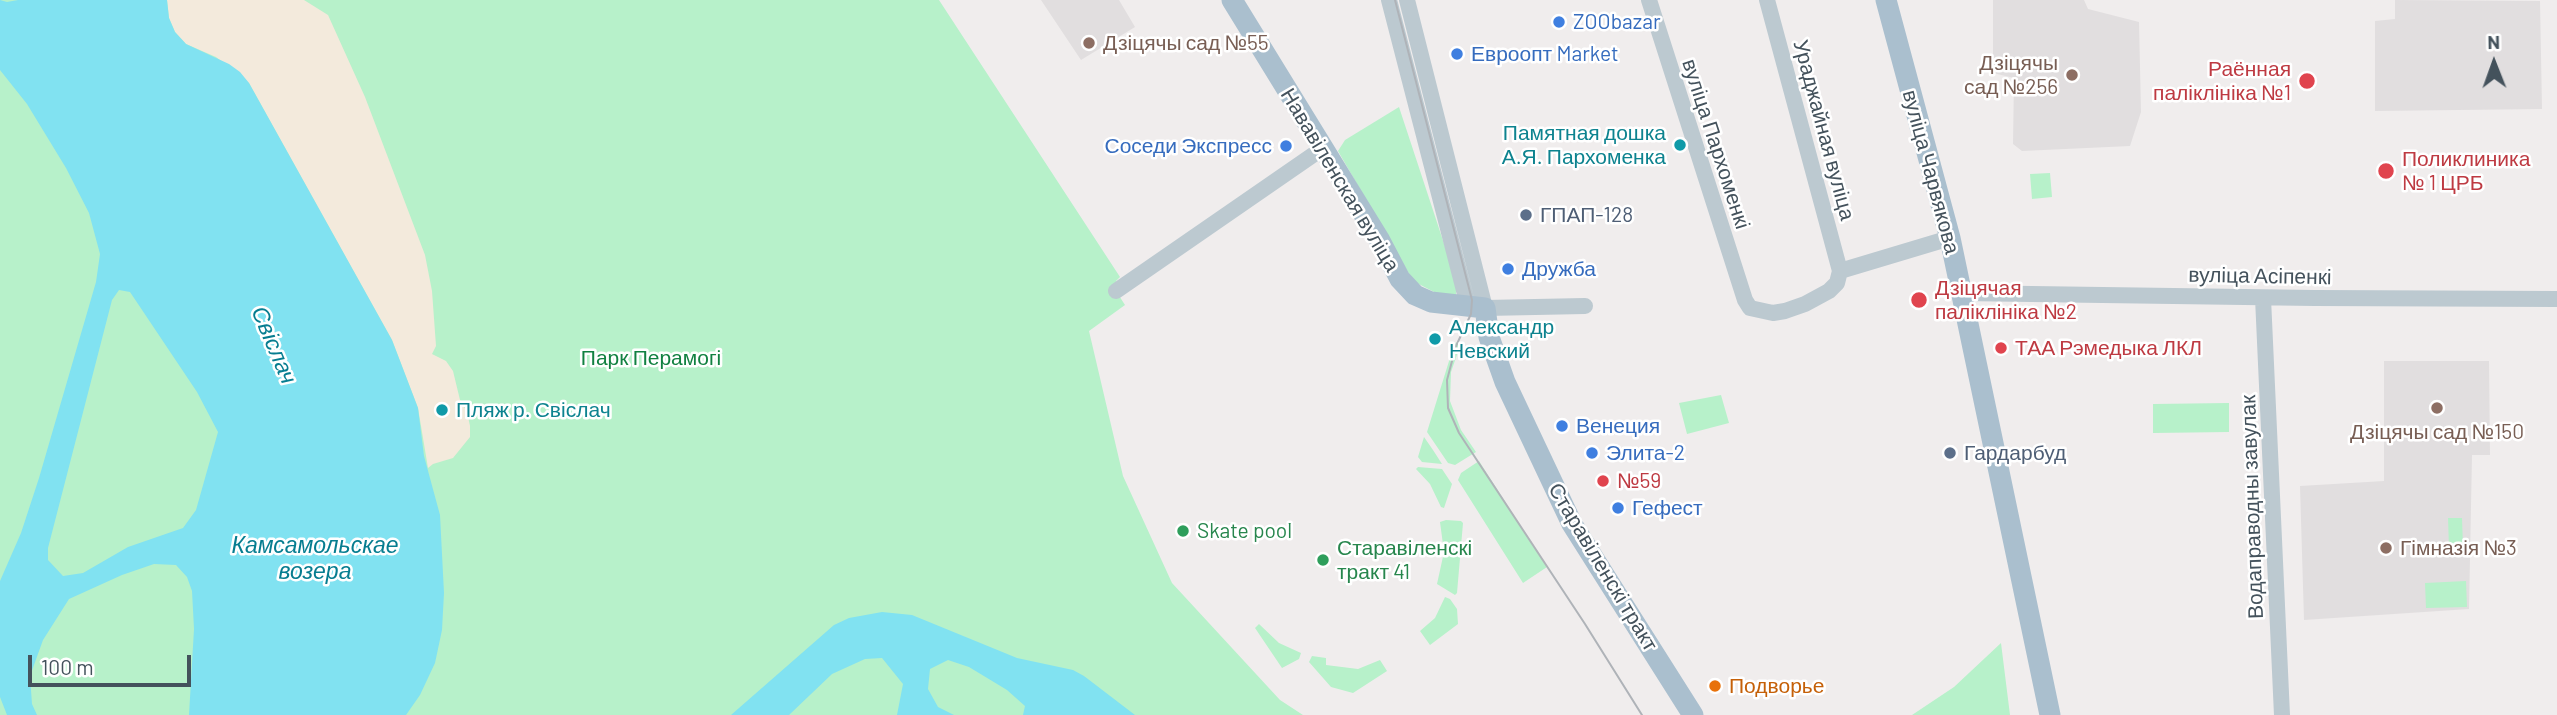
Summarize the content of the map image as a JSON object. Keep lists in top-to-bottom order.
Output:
{
  "streets": {
    "main road": ["вуліца Чарвякова", "Нававіленская вуліца", "Старавіленскі тракт"],
    "street": [
      "Ураджайная вуліца",
      "вуліца Пархоменкі",
      "вуліца Асіпенкі",
      "Водаправодны завулак"
    ]
  },
  "crossings": [
    ["Ураджайная вуліца", "вуліца Пархоменкі"],
    ["вуліца Чарвякова", "вуліца Асіпенкі"],
    ["Нававіленская вуліца", "Старавіленскі тракт"],
    ["вуліца Асіпенкі", "Водаправодны завулак"]
  ],
  "water": ["Свіслач", "Камсамольскае возера"],
  "parks": ["Парк Перамогі"],
  "places": [
    "ZOObazar",
    "Дзіцячы сад №55",
    "Евроопт Market",
    "Дзіцячы сад №256",
    "Раённая паліклініка №1",
    "Памятная дошка А.Я. Пархоменка",
    "Соседи Экспресс",
    "Поликлиника № 1 ЦРБ",
    "ГПАП-128",
    "Дружба",
    "Дзіцячая паліклініка №2",
    "Александр Невский",
    "ТАА Рэмедыка ЛКЛ",
    "Дзіцячы сад №150",
    "Пляж р. Свіслач",
    "Венеция",
    "Элита-2",
    "Гардарбуд",
    "№59",
    "Гефест",
    "Skate pool",
    "Гімназія №3",
    "Старавіленскі тракт 41",
    "Подворье"
  ],
  "scale_bar": "100 m",
  "north": "top"
}
